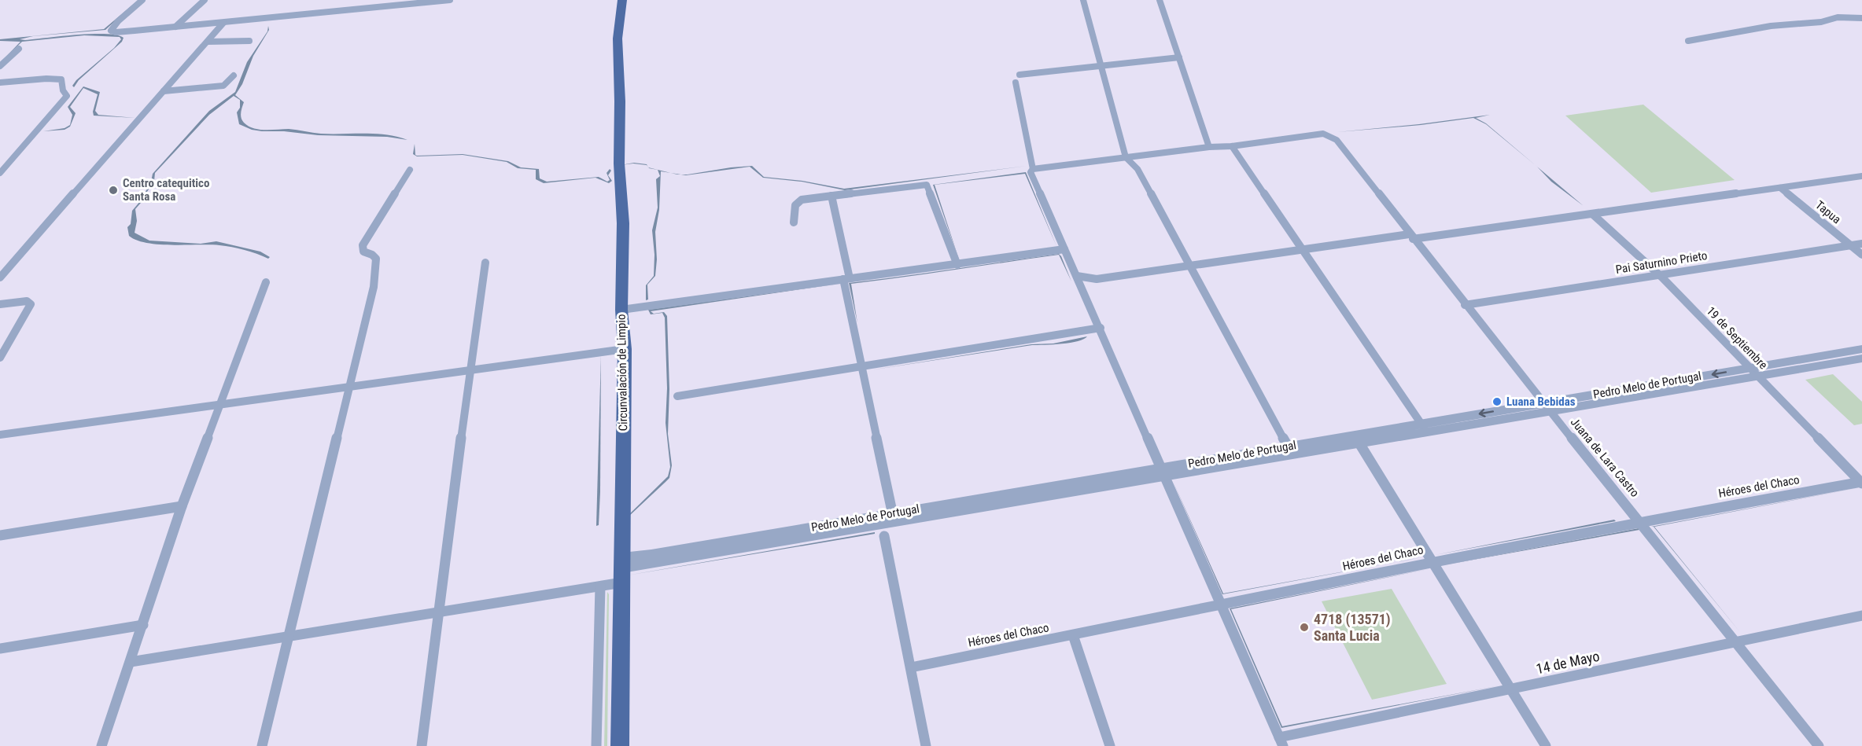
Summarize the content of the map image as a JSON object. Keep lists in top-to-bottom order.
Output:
{
  "streets": {
    "highway": ["Circunvalación de Limpio"],
    "street": [
      "Tapua",
      "Pai Saturnino Prieto",
      "19 de Septiembre",
      "Pedro Melo de Portugal",
      "Juana de Lara Castro",
      "Héroes del Chaco",
      "14 de Mayo"
    ]
  },
  "crossings": [
    ["Tapua", "Pai Saturnino Prieto"],
    ["Pai Saturnino Prieto", "19 de Septiembre"],
    ["Pai Saturnino Prieto", "Juana de Lara Castro"],
    ["19 de Septiembre", "Pedro Melo de Portugal"],
    ["19 de Septiembre", "Héroes del Chaco"],
    ["Circunvalación de Limpio", "Pedro Melo de Portugal"],
    ["Pedro Melo de Portugal", "Juana de Lara Castro"],
    ["Juana de Lara Castro", "Héroes del Chaco"],
    ["Juana de Lara Castro", "14 de Mayo"]
  ],
  "places": ["Centro catequitico Santa Rosa", "Luana Bebidas", "4718 (13571) Santa Lucia"]
}
